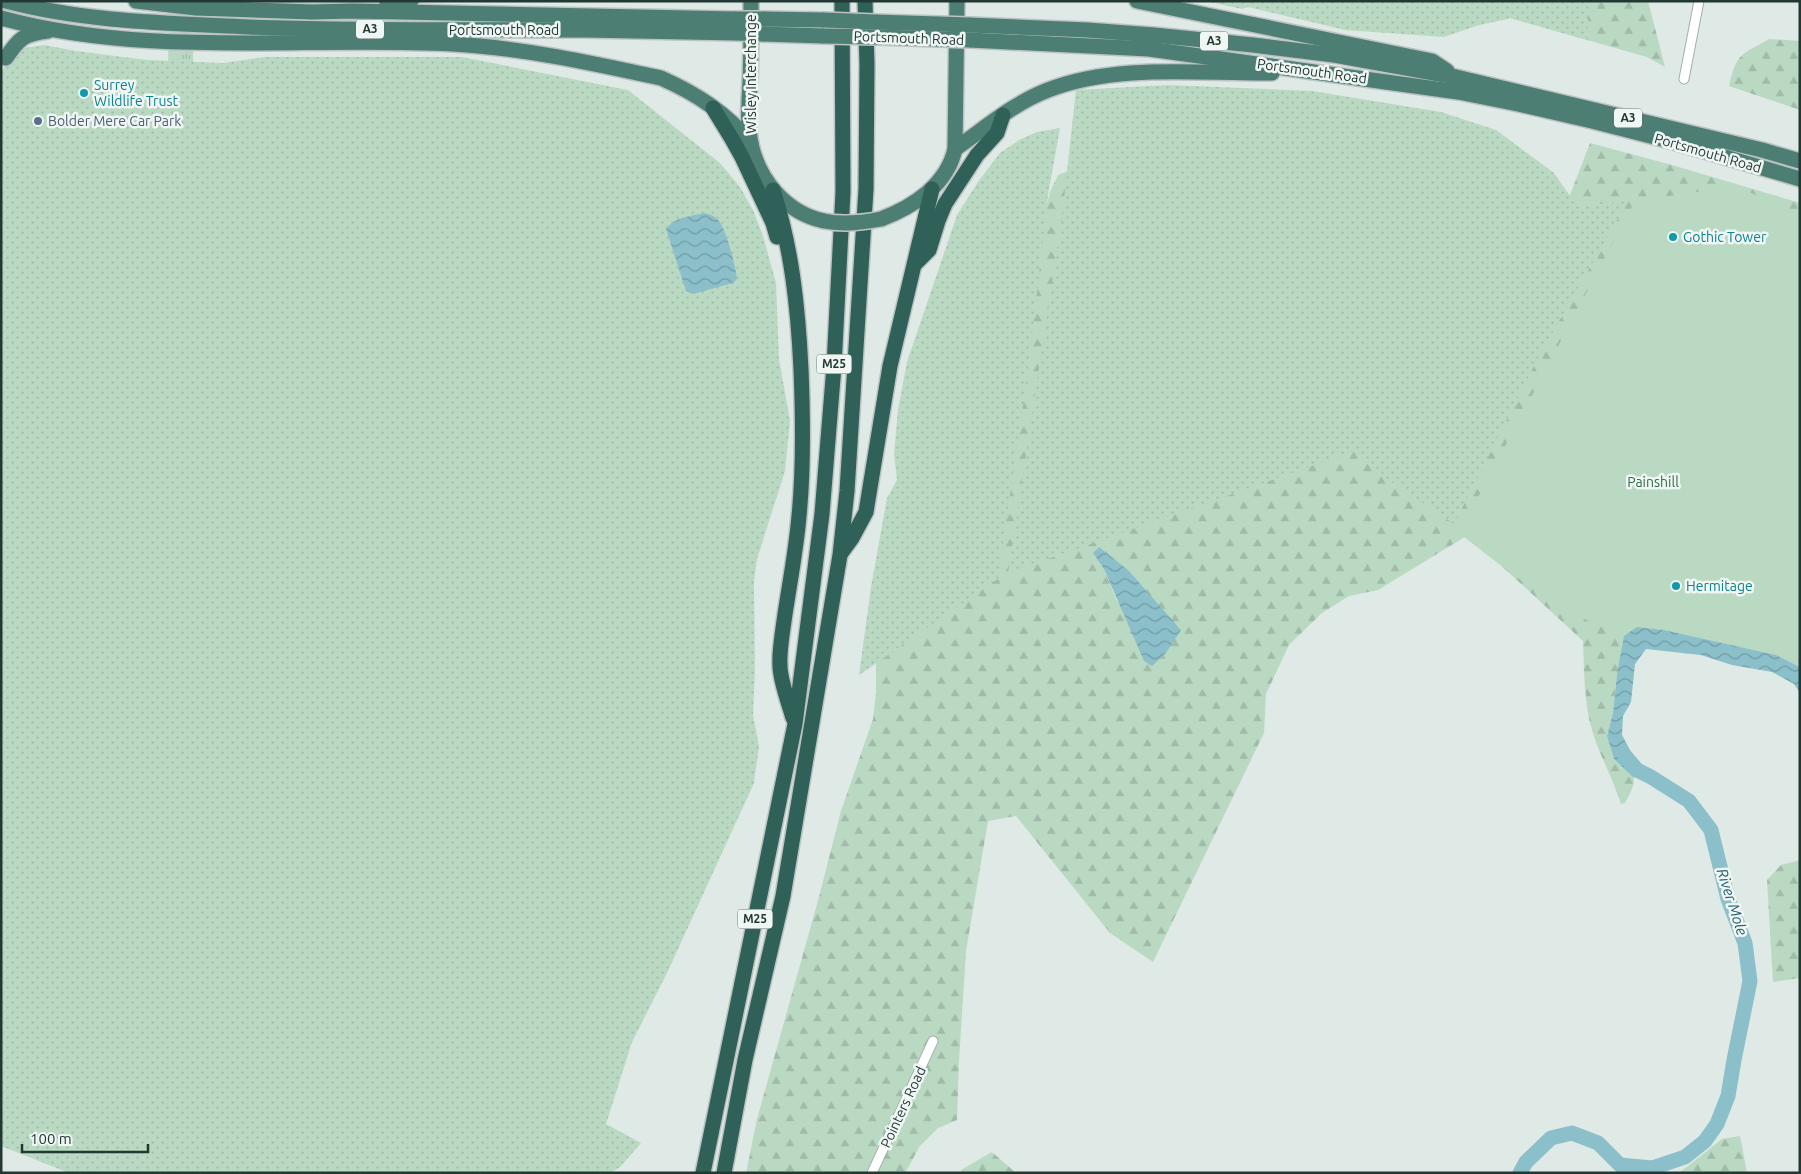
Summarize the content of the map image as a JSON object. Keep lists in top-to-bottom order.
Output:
{
  "streets": {
    "highway": [
      "A3",
      "Portsmouth Road",
      "Wisley Interchange",
      "M25"
    ],
    "street": ["Pointers Road"]
  },
  "crossings": [
    ["A3", "Portsmouth Road"],
    ["A3", "Wisley Interchange"],
    ["A3", "M25"],
    ["Wisley Interchange", "M25"]
  ],
  "water": ["River Mole"],
  "parks": ["Painshill"],
  "places": [
    "Surrey Wildlife Trust",
    "Bolder Mere Car Park",
    "Gothic Tower",
    "Hermitage"
  ],
  "scale_bar": "100 m"
}
